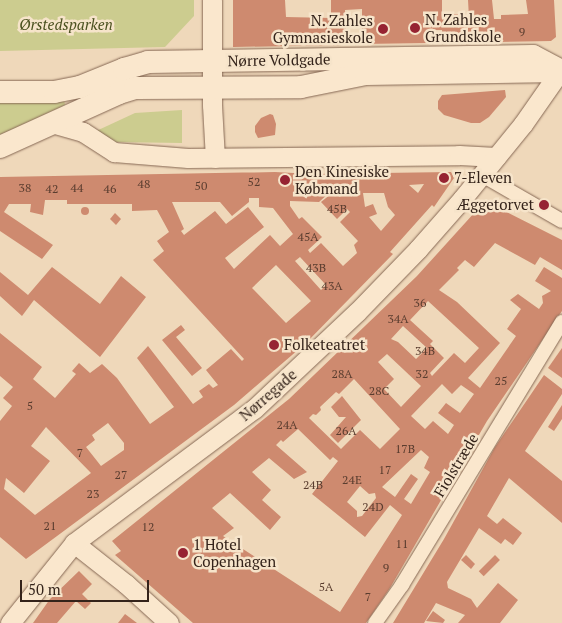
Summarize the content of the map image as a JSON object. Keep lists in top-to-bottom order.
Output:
{
  "streets": {
    "street": ["Nørre Voldgade", "Nørregade", "Fiolstræde"]
  },
  "crossings": [
    ["Nørre Voldgade", "Nørregade"]
  ],
  "parks": ["Ørstedsparken"],
  "places": [
    "N. Zahles Grundskole",
    "N. Zahles Gymnasieskole",
    "7-Eleven",
    "Den Kinesiske Købmand",
    "Æggetorvet",
    "Folketeatret",
    "1 Hotel Copenhagen"
  ],
  "house_numbers": [
    "9",
    "52",
    "48",
    "50",
    "38",
    "44",
    "42",
    "46",
    "45B",
    "45A",
    "43B",
    "43A",
    "36",
    "34A",
    "34B",
    "28A",
    "32",
    "25",
    "28C",
    "5",
    "24A",
    "26A",
    "17B",
    "7",
    "17",
    "27",
    "24E",
    "24B",
    "23",
    "24D",
    "21",
    "12",
    "11",
    "9",
    "5A",
    "7"
  ],
  "scale_bar": "50 m"
}
